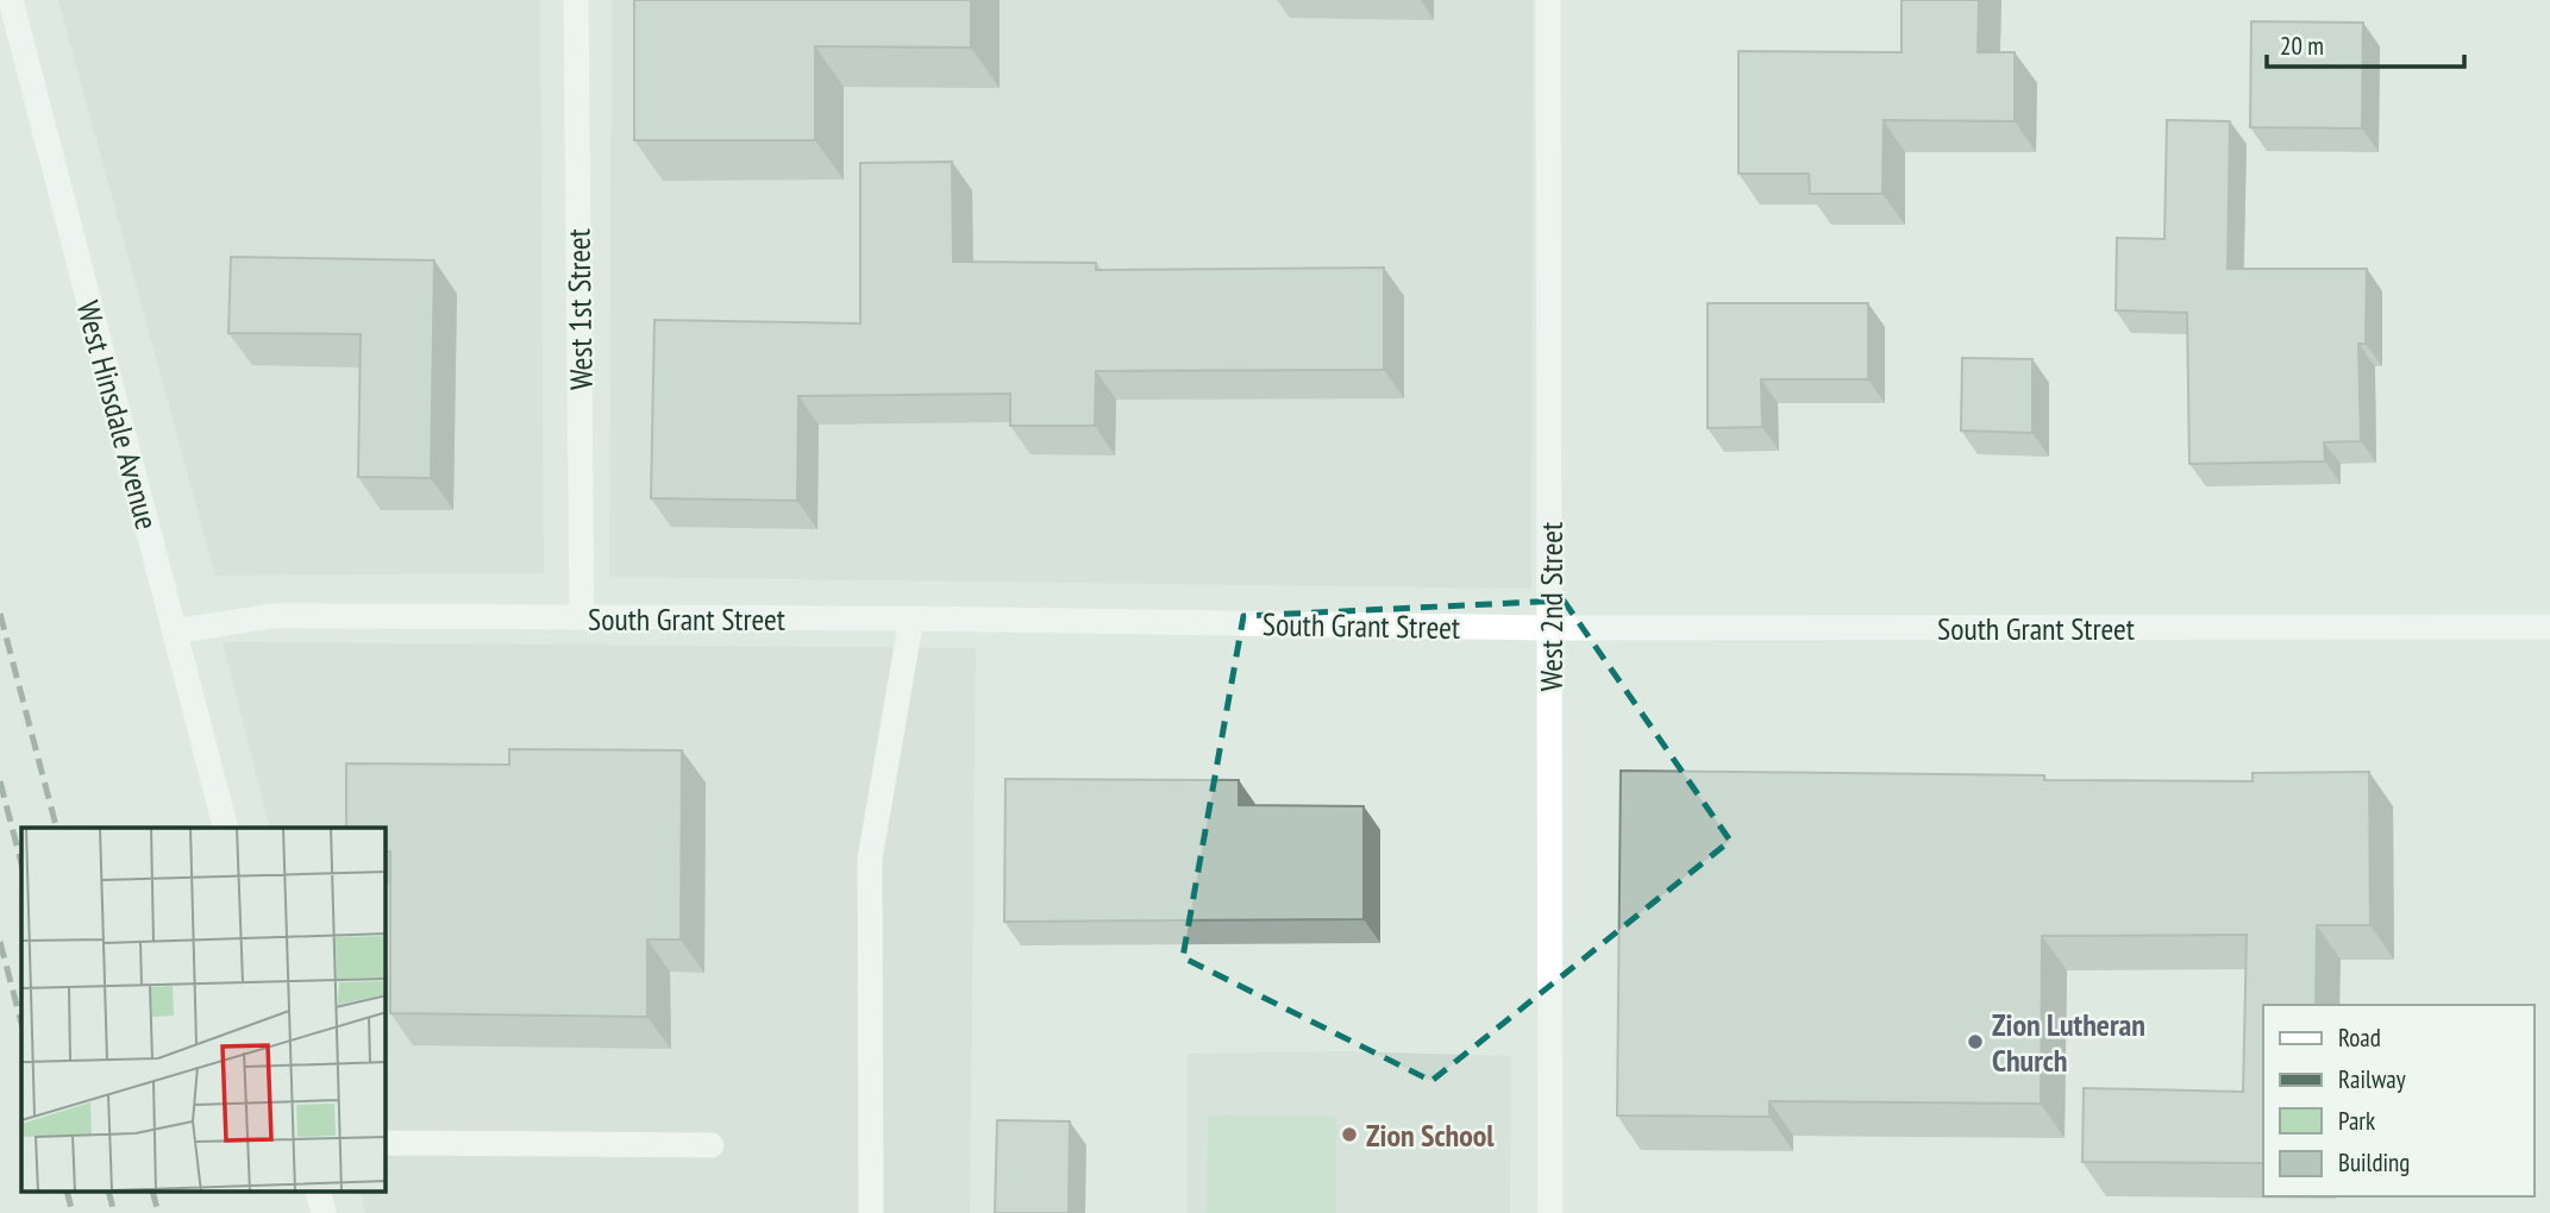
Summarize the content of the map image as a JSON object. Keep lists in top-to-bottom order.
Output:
{
  "streets": {
    "street": [
      "West 1st Street",
      "West Hinsdale Avenue",
      "West 2nd Street",
      "South Grant Street"
    ]
  },
  "crossings": [
    ["West 1st Street", "South Grant Street"],
    ["West Hinsdale Avenue", "South Grant Street"],
    ["West 2nd Street", "South Grant Street"]
  ],
  "places": ["Zion Lutheran Church", "Zion School"],
  "legend": [
    "Road",
    "Railway",
    "Park",
    "Building"
  ],
  "scale_bar": "20 m"
}
